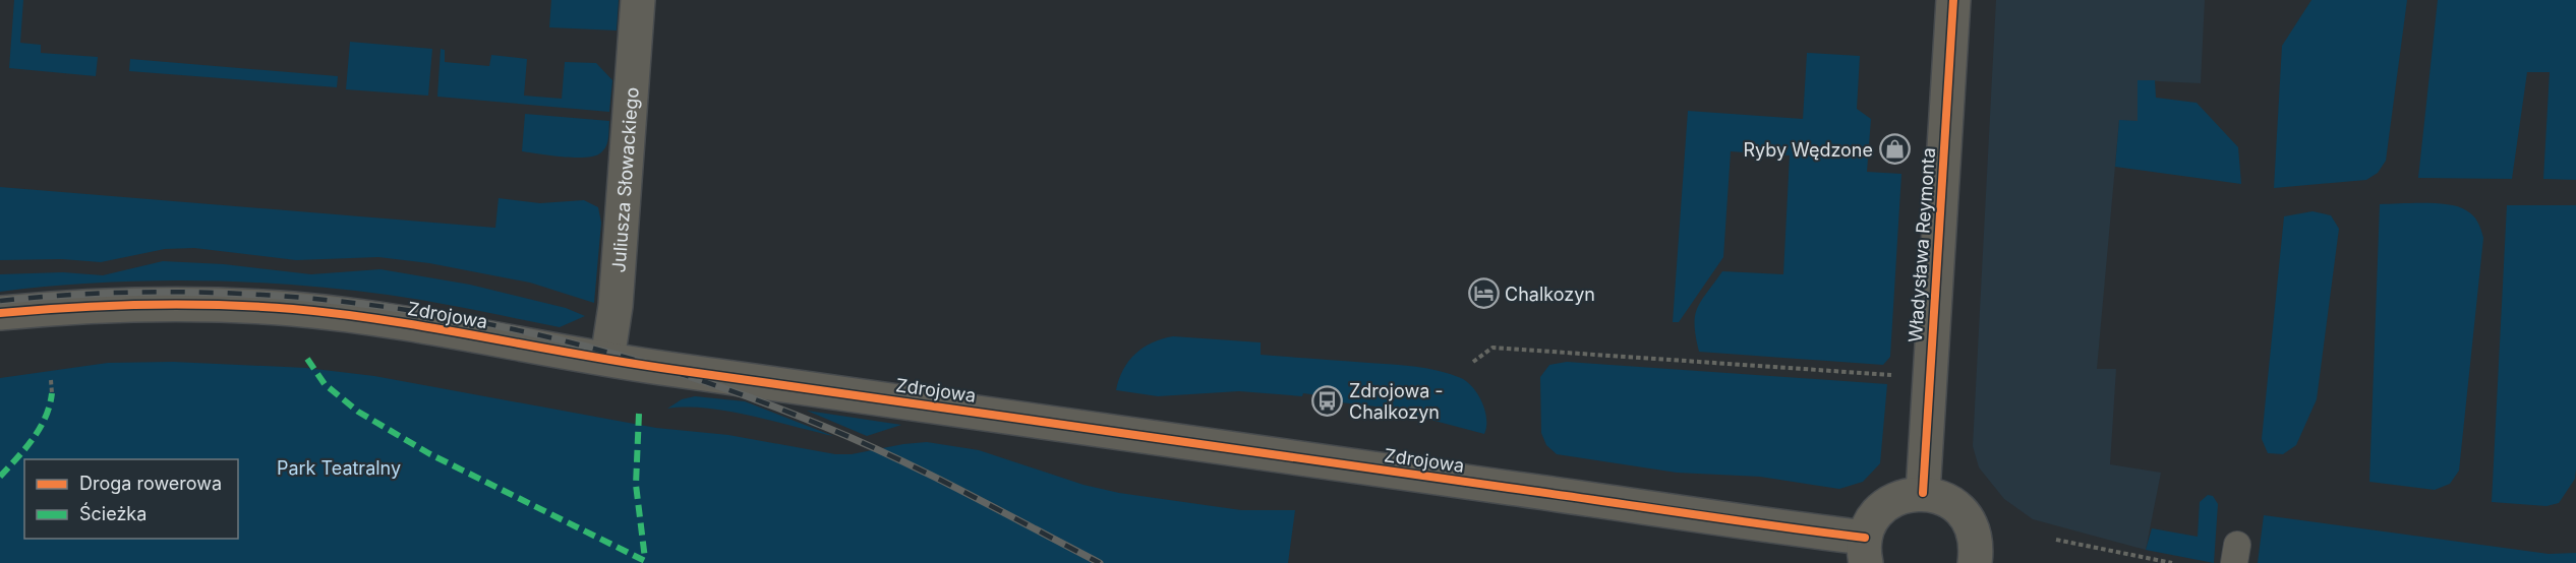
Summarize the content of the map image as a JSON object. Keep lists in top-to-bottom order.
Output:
{
  "streets": {
    "street": ["Juliusza Słowackiego", "Władysława Reymonta", "Zdrojowa"]
  },
  "crossings": [
    ["Juliusza Słowackiego", "Zdrojowa"]
  ],
  "parks": ["Park Teatralny"],
  "places": {
    "shop": ["Ryby Wędzone"],
    "hotel": ["Chalkozyn"],
    "bus stop": ["Zdrojowa - Chalkozyn"]
  },
  "legend": ["Droga rowerowa", "Ścieżka"]
}
